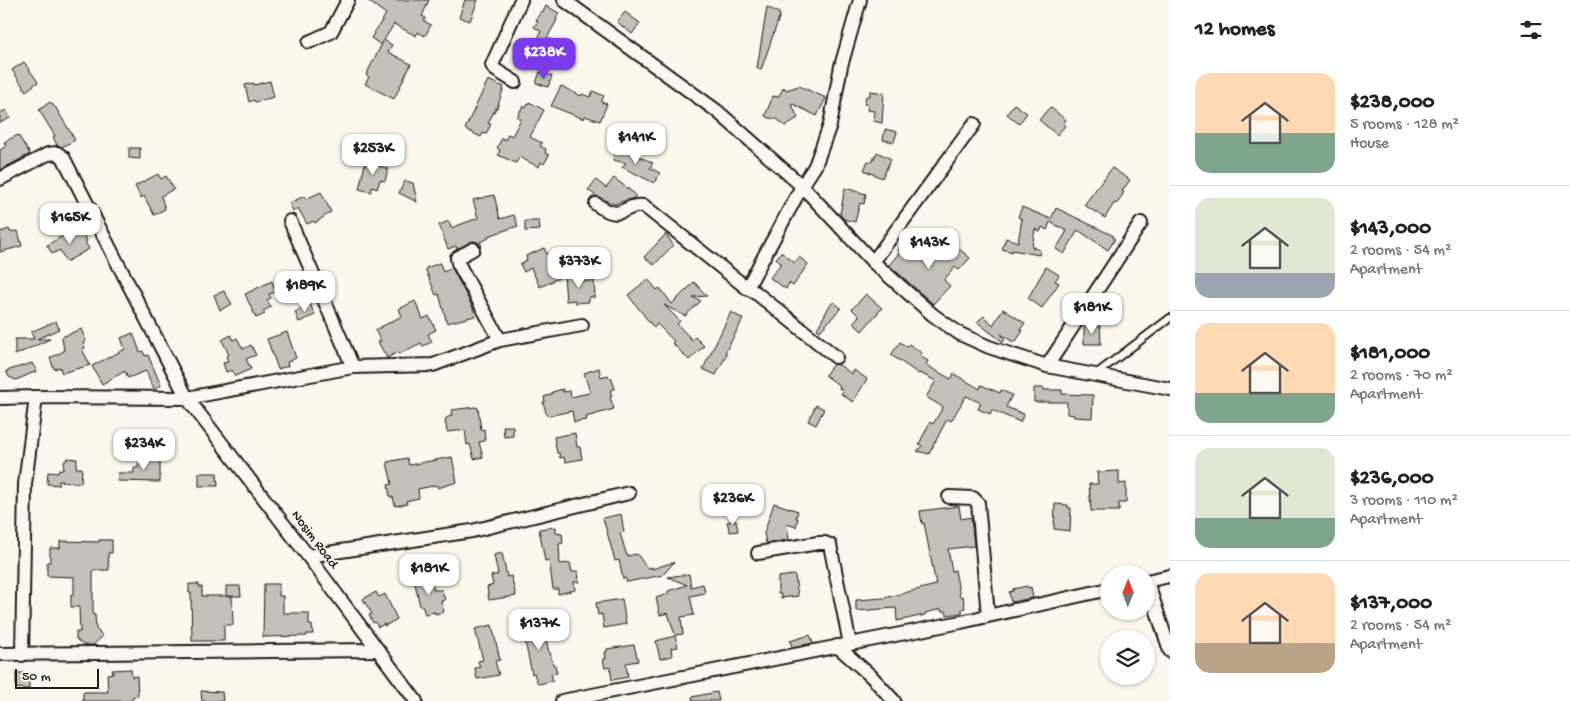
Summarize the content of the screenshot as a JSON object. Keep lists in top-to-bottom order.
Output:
{
  "streets": {
    "street": ["Nosim Road"]
  },
  "scale_bar": "50 m",
  "north": "top",
  "page": {
    "heading": "12 homes",
    "price": [
      "$238K",
      "$141K",
      "$253K",
      "$165K",
      "$143K",
      "$373K",
      "$189K",
      "$181K",
      "$234K",
      "$236K",
      "$181K",
      "$137K"
    ],
    "list": [
      {
        "name": "$238,000",
        "note": "5 rooms · 128 m² · House"
      },
      {
        "name": "$143,000",
        "note": "2 rooms · 54 m² · Apartment"
      },
      {
        "name": "$181,000",
        "note": "2 rooms · 70 m² · Apartment"
      },
      {
        "name": "$236,000",
        "note": "3 rooms · 110 m² · Apartment"
      },
      {
        "name": "$137,000",
        "note": "2 rooms · 54 m² · Apartment"
      }
    ],
    "scale": "50 m"
  }
}
